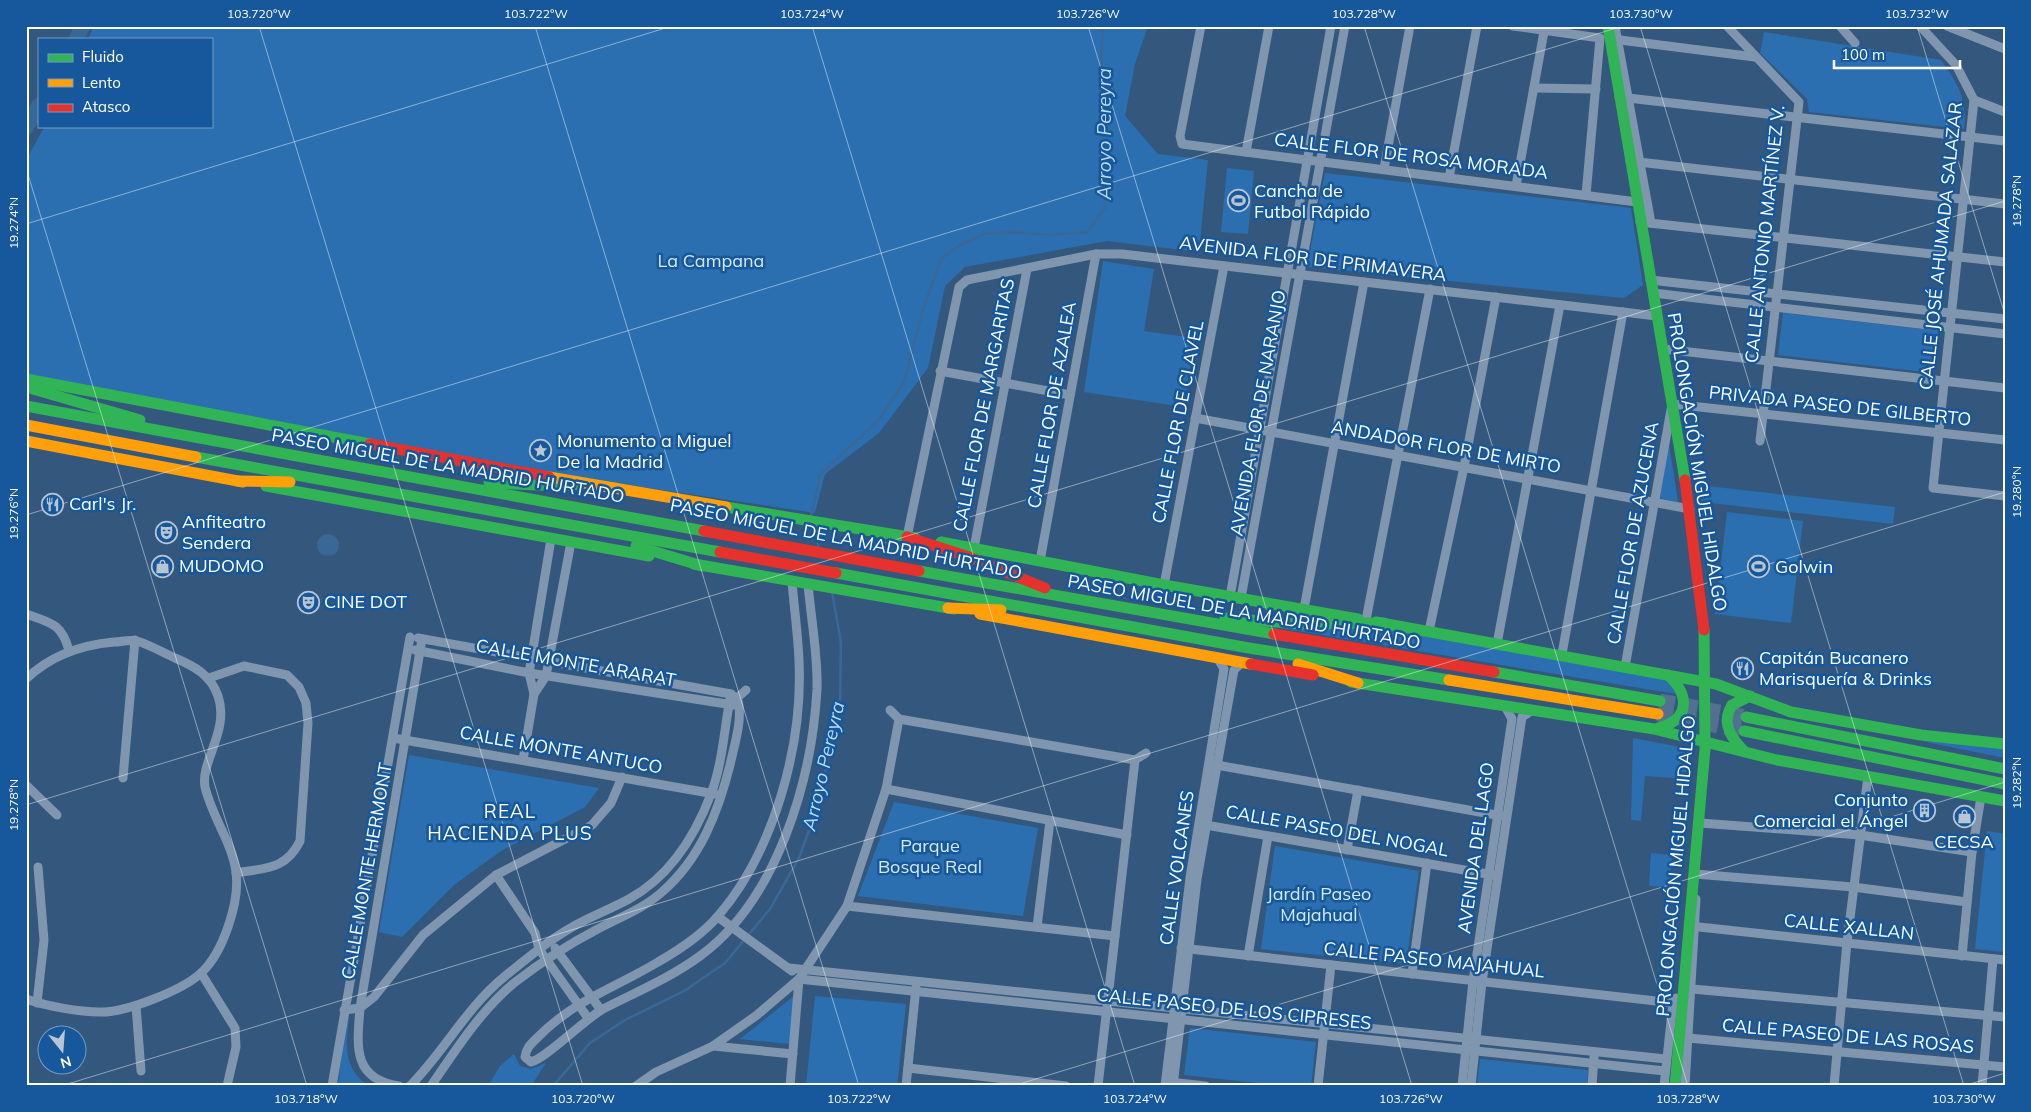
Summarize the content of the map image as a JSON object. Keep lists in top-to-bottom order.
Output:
{
  "streets": {
    "main road": ["PROLONGACIÓN MIGUEL HIDALGO", "PASEO MIGUEL DE LA MADRID HURTADO"],
    "street": [
      "CALLE FLOR DE ROSA MORADA",
      "CALLE ANTONIO MARTÍNEZ V.",
      "CALLE JOSÉ AHUMADA SALAZAR",
      "AVENIDA FLOR DE PRIMAVERA",
      "CALLE FLOR DE MARGARITAS",
      "CALLE FLOR DE AZALEA",
      "PRIVADA PASEO DE GILBERTO",
      "AVENIDA FLOR DE NARANJO",
      "CALLE FLOR DE CLAVEL",
      "ANDADOR FLOR DE MIRTO",
      "CALLE FLOR DE AZUCENA",
      "CALLE MONTE ARARAT",
      "CALLE MONTE ANTUCO",
      "CALLE PASEO DEL NOGAL",
      "AVENIDA DEL LAGO",
      "CALLE VOLCANES",
      "CALLE MONTE HERMONT",
      "CALLE XALLAN",
      "CALLE PASEO MAJAHUAL",
      "CALLE PASEO DE LOS CIPRESES",
      "CALLE PASEO DE LAS ROSAS"
    ]
  },
  "crossings": [
    ["CALLE FLOR DE ROSA MORADA", "AVENIDA FLOR DE NARANJO"],
    ["CALLE FLOR DE ROSA MORADA", "PROLONGACIÓN MIGUEL HIDALGO"],
    ["CALLE ANTONIO MARTÍNEZ V.", "PRIVADA PASEO DE GILBERTO"],
    ["CALLE JOSÉ AHUMADA SALAZAR", "PRIVADA PASEO DE GILBERTO"],
    ["AVENIDA FLOR DE PRIMAVERA", "CALLE FLOR DE MARGARITAS"],
    ["AVENIDA FLOR DE PRIMAVERA", "CALLE FLOR DE AZALEA"],
    ["AVENIDA FLOR DE PRIMAVERA", "AVENIDA FLOR DE NARANJO"],
    ["AVENIDA FLOR DE PRIMAVERA", "CALLE FLOR DE CLAVEL"],
    ["AVENIDA FLOR DE PRIMAVERA", "PROLONGACIÓN MIGUEL HIDALGO"],
    ["PRIVADA PASEO DE GILBERTO", "PROLONGACIÓN MIGUEL HIDALGO"],
    ["PRIVADA PASEO DE GILBERTO", "CALLE FLOR DE AZUCENA"],
    ["AVENIDA FLOR DE NARANJO", "ANDADOR FLOR DE MIRTO"],
    ["CALLE FLOR DE CLAVEL", "ANDADOR FLOR DE MIRTO"],
    ["ANDADOR FLOR DE MIRTO", "PROLONGACIÓN MIGUEL HIDALGO"],
    ["ANDADOR FLOR DE MIRTO", "CALLE FLOR DE AZUCENA"],
    ["PROLONGACIÓN MIGUEL HIDALGO", "CALLE FLOR DE AZUCENA"],
    ["PROLONGACIÓN MIGUEL HIDALGO", "CALLE XALLAN"],
    ["PROLONGACIÓN MIGUEL HIDALGO", "CALLE PASEO MAJAHUAL"],
    ["CALLE MONTE ARARAT", "CALLE MONTE HERMONT"],
    ["CALLE MONTE ANTUCO", "CALLE MONTE HERMONT"],
    ["CALLE PASEO DEL NOGAL", "AVENIDA DEL LAGO"],
    ["CALLE PASEO DEL NOGAL", "CALLE VOLCANES"],
    ["AVENIDA DEL LAGO", "CALLE PASEO MAJAHUAL"],
    ["AVENIDA DEL LAGO", "CALLE PASEO DE LOS CIPRESES"],
    ["CALLE VOLCANES", "CALLE PASEO MAJAHUAL"],
    ["CALLE VOLCANES", "CALLE PASEO DE LOS CIPRESES"]
  ],
  "districts": ["REAL HACIENDA PLUS"],
  "water": ["Arroyo Pereyra"],
  "parks": ["La Campana", "Parque Bosque Real", "Jardín Paseo Majahual"],
  "places": {
    "sports": ["Cancha de Futbol Rápido", "Golwin"],
    "place": ["Monumento a Miguel De la Madrid"],
    "restaurant": ["Carl's Jr.", "Capitán Bucanero Marisquería & Drinks"],
    "theatre": ["Anfiteatro Sendera", "CINE DOT"],
    "shop": ["MUDOMO", "CECSA"],
    "building": ["Conjunto Comercial el Ángel"]
  },
  "legend": ["Fluido", "Lento", "Atasco"],
  "scale_bar": "100 m",
  "north": "bottom",
  "coordinates": [
    "103.720°W",
    "103.722°W",
    "103.724°W",
    "103.726°W",
    "103.728°W",
    "103.730°W",
    "103.732°W",
    "19.278°N",
    "19.274°N",
    "19.280°N",
    "19.276°N",
    "19.282°N",
    "103.718°W"
  ]
}
